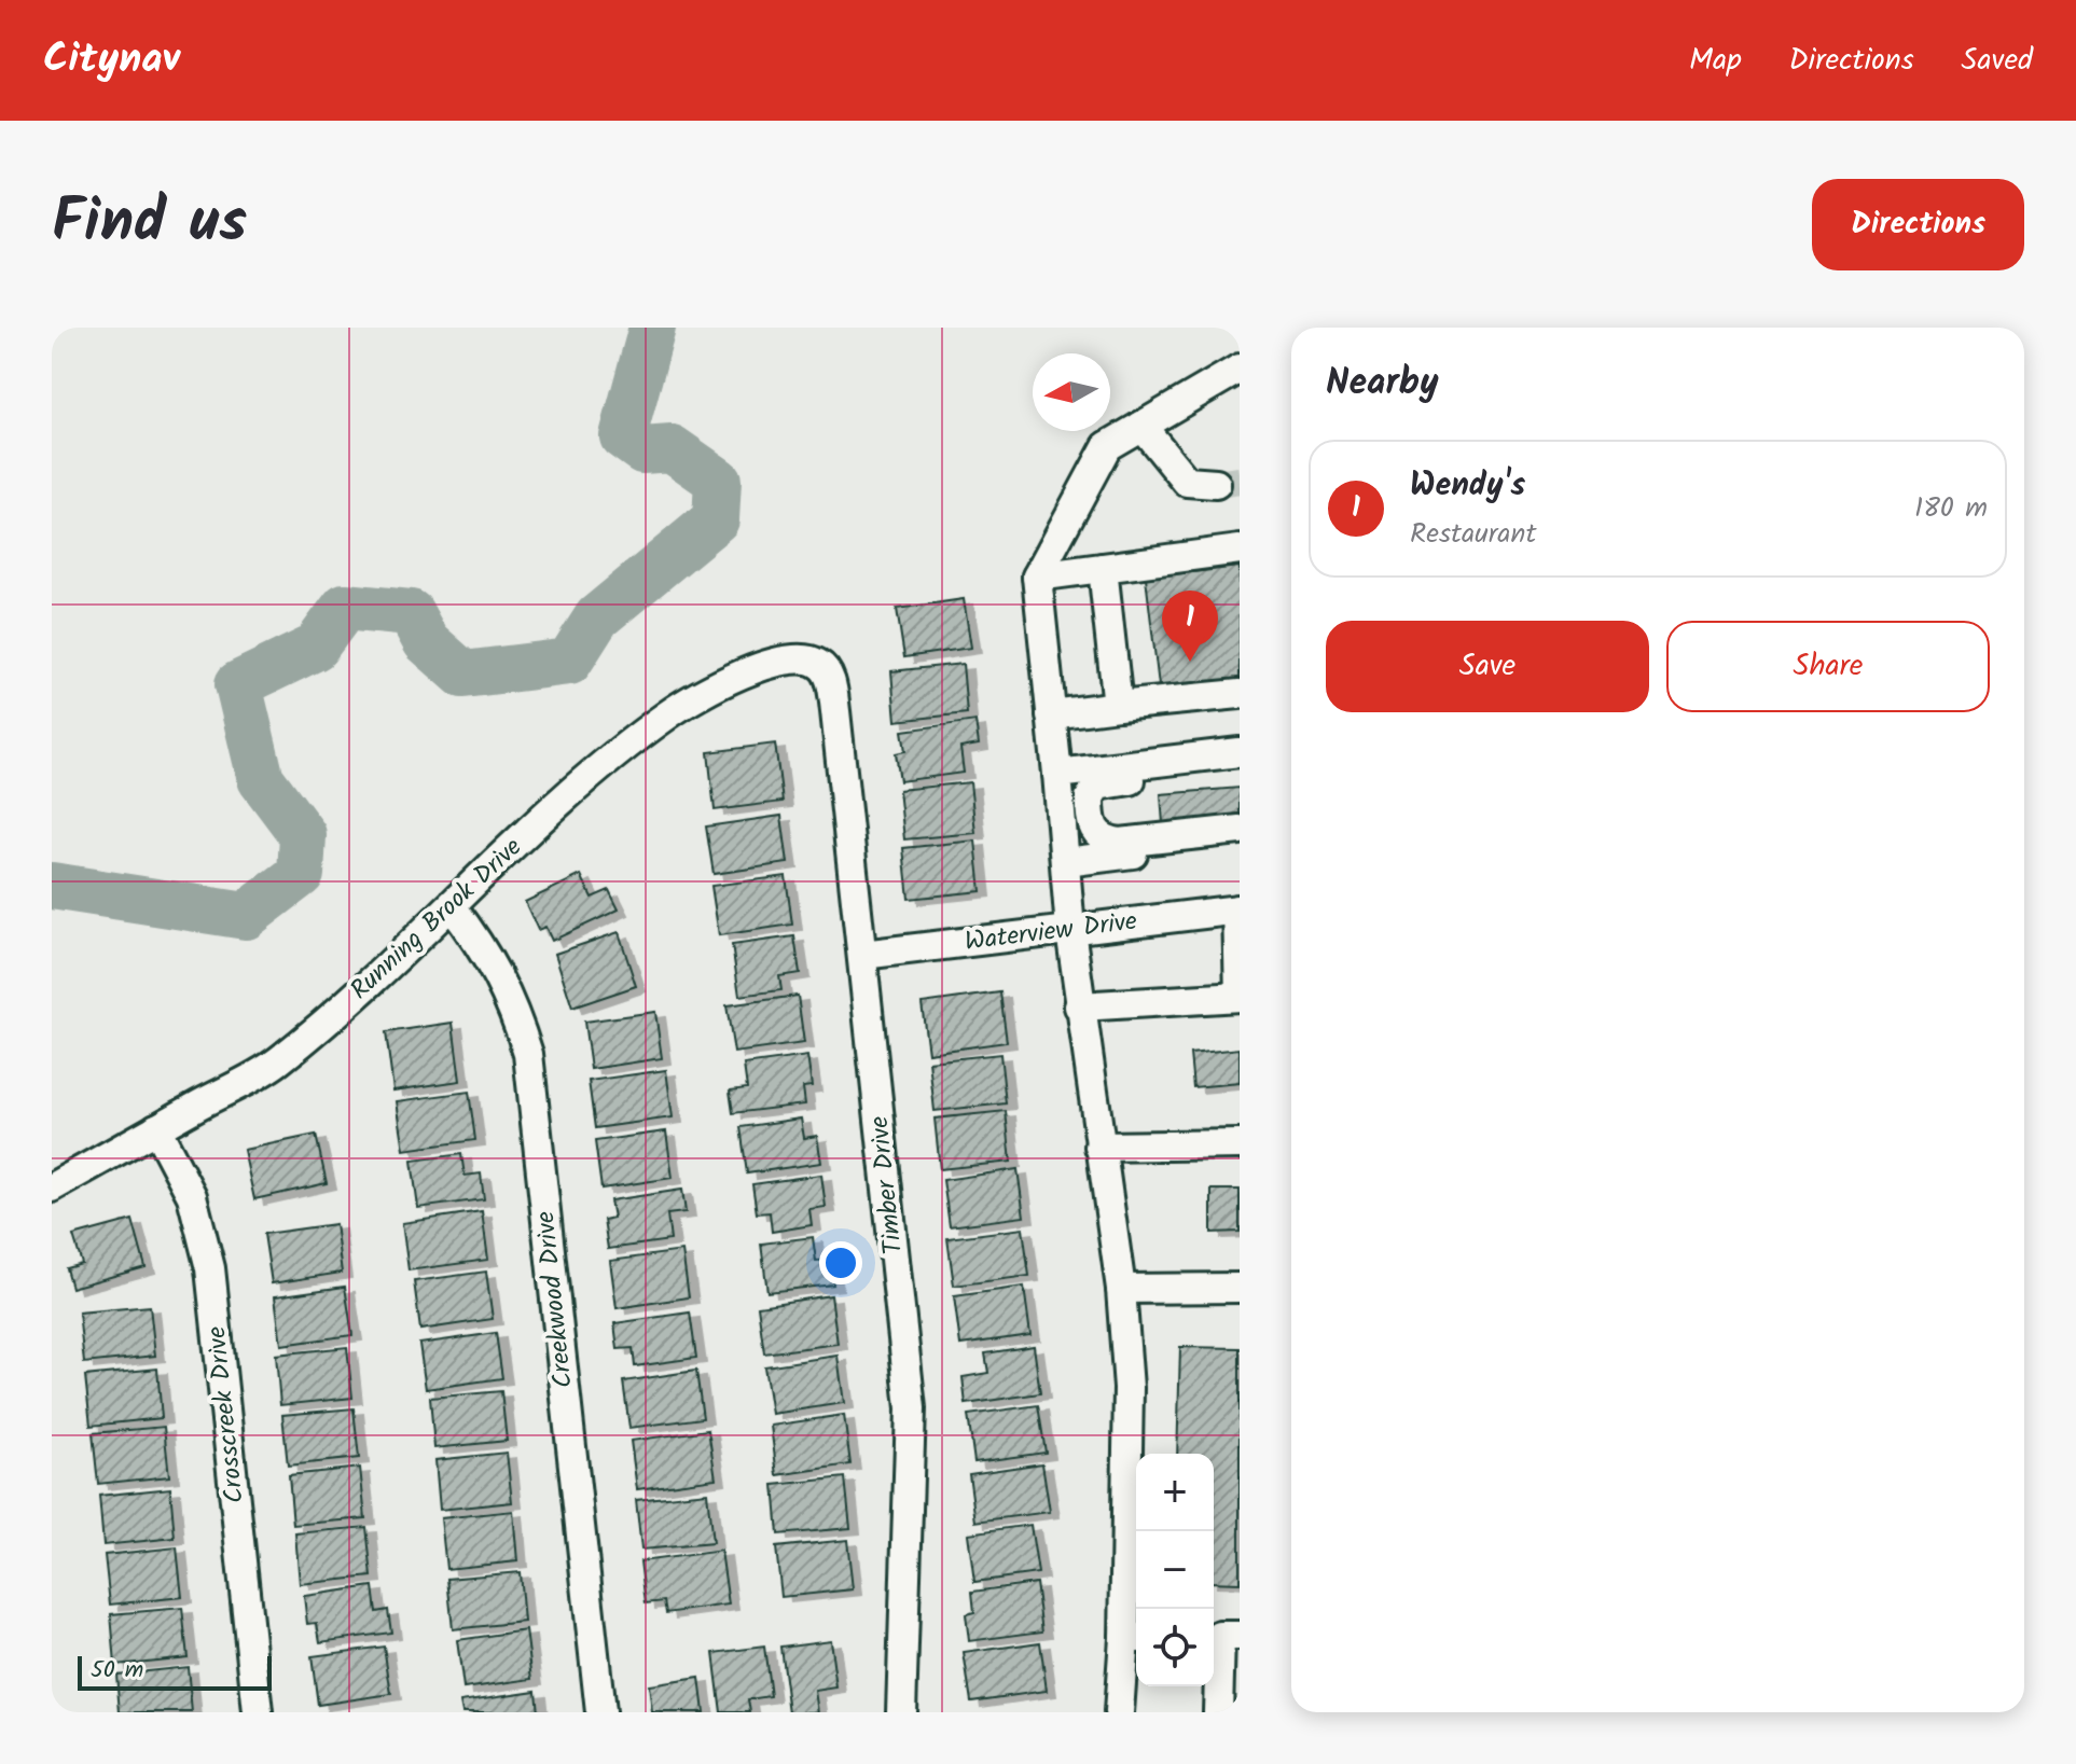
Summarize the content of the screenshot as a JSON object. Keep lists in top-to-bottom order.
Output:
{
  "streets": {
    "street": [
      "Running Brook Drive",
      "Waterview Drive",
      "Timber Drive",
      "Creekwood Drive",
      "Crosscreek Drive"
    ]
  },
  "crossings": [
    ["Running Brook Drive", "Timber Drive"],
    ["Running Brook Drive", "Creekwood Drive"],
    ["Running Brook Drive", "Crosscreek Drive"],
    ["Waterview Drive", "Timber Drive"]
  ],
  "scale_bar": "50 m",
  "north": "left",
  "page": {
    "header": "Citynav",
    "nav": ["Map", "Directions", "Saved"],
    "title": "Find us",
    "buttons": [
      "Directions",
      ["Save", "Share"]
    ],
    "heading": "Nearby",
    "list": [
      {
        "mark": "1",
        "name": "Wendy's",
        "note": "Restaurant",
        "value": "180 m"
      }
    ],
    "pins": "1",
    "map_buttons": ["+", "−"],
    "scale": "50 m"
  }
}
